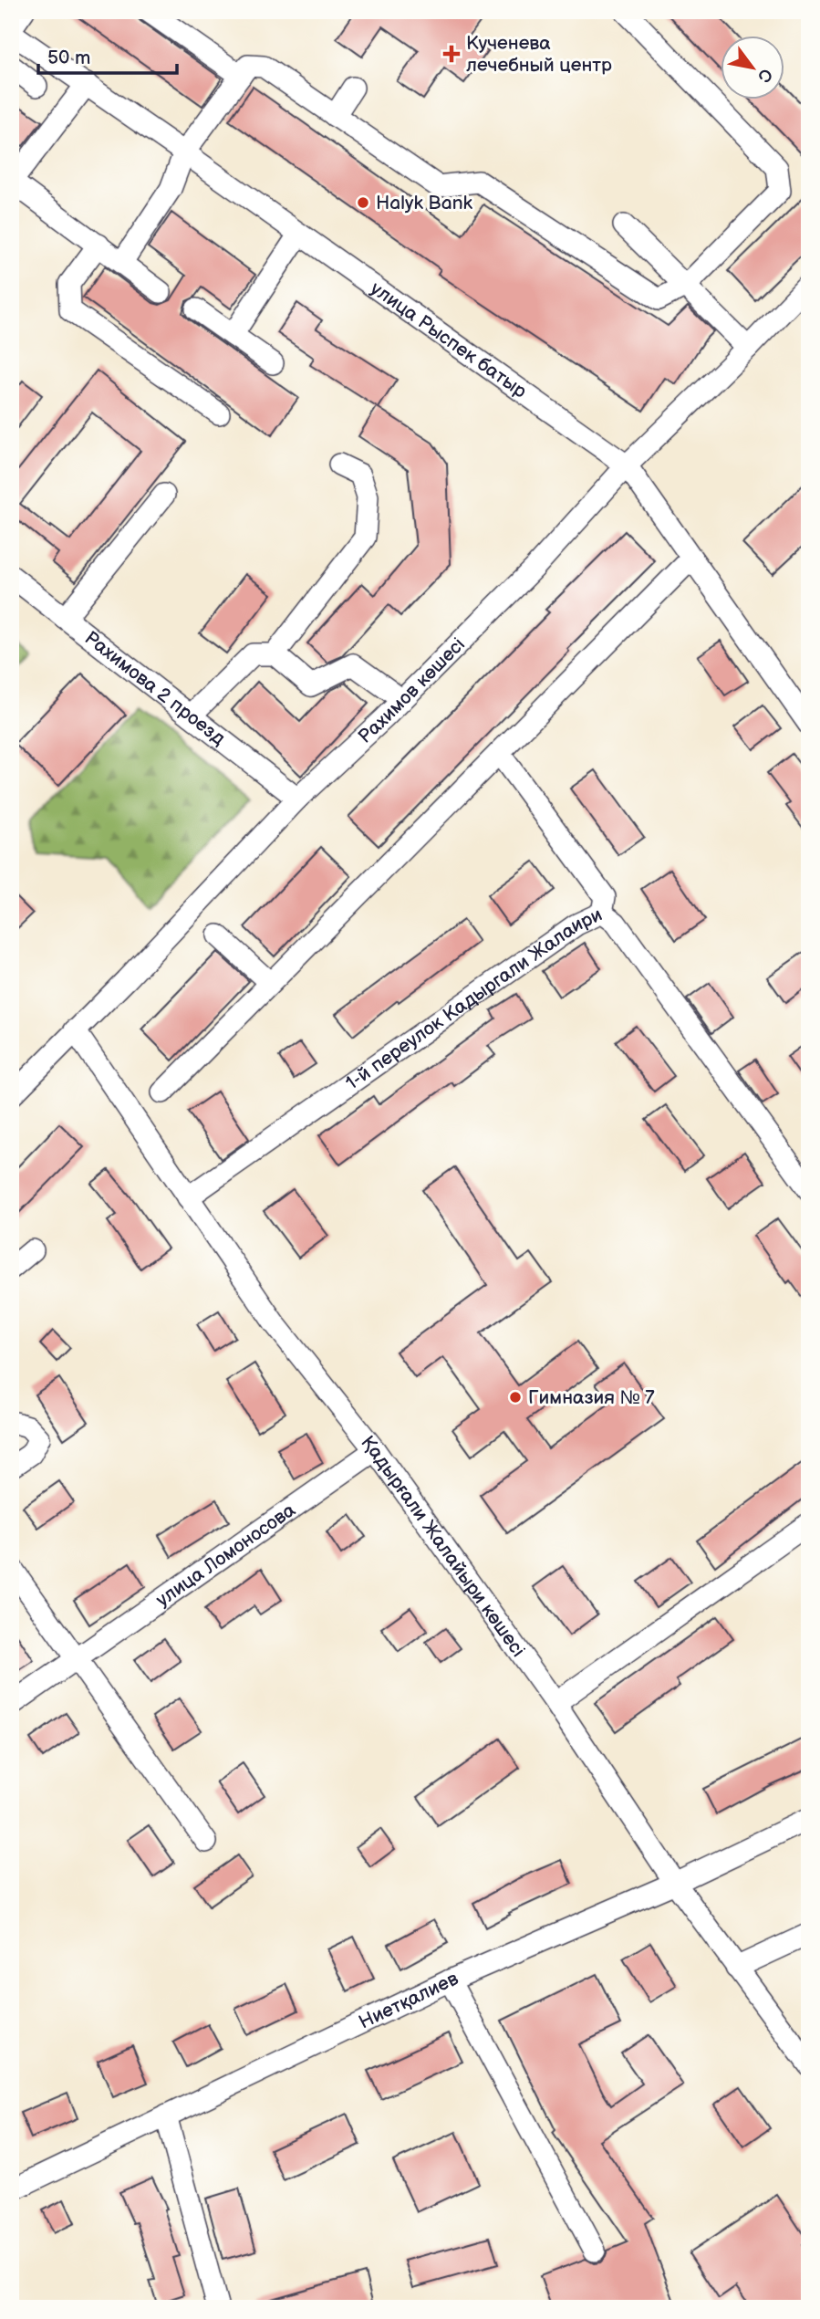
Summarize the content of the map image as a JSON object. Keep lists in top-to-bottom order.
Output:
{
  "streets": {
    "street": [
      "улица Рыспек батыр",
      "Рахимова 2 проезд",
      "Рахимов көшесі",
      "1-й переулок Кадыргали Жалаири",
      "Қадырғали Жалайыри көшесі",
      "улица Ломоносова",
      "Ниетқалиев"
    ]
  },
  "crossings": [
    ["улица Рыспек батыр", "Рахимов көшесі"],
    ["Рахимова 2 проезд", "Рахимов көшесі"],
    ["Рахимов көшесі", "Қадырғали Жалайыри көшесі"],
    ["1-й переулок Кадыргали Жалаири", "Қадырғали Жалайыри көшесі"],
    ["Қадырғали Жалайыри көшесі", "улица Ломоносова"],
    ["Қадырғали Жалайыри көшесі", "Ниетқалиев"]
  ],
  "places": {
    "health": ["Кученева лечебный центр"],
    "other": ["Halyk Bank", "Гимназия № 7"]
  },
  "scale_bar": "50 m",
  "north": "bottom right"
}
